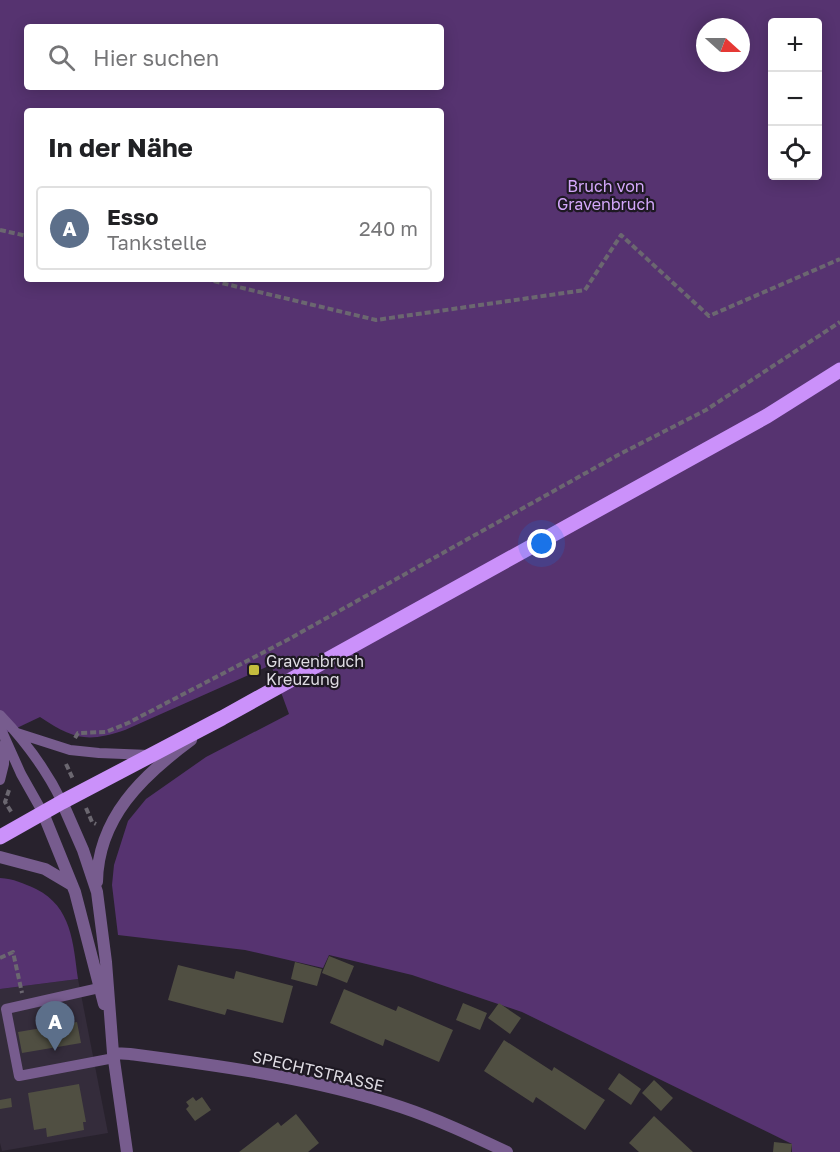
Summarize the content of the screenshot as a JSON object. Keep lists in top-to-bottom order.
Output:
{
  "streets": {
    "street": ["SPECHTSTRASSE"]
  },
  "parks": ["Bruch von Gravenbruch"],
  "places": {
    "transit": ["Gravenbruch Kreuzung"]
  },
  "north": "right",
  "page": {
    "map_buttons": ["+", "−"],
    "search": "Hier suchen",
    "heading": "In der Nähe",
    "list": [
      {
        "mark": "A",
        "name": "Esso",
        "note": "Tankstelle",
        "value": "240 m"
      }
    ],
    "pins": "A"
  }
}
